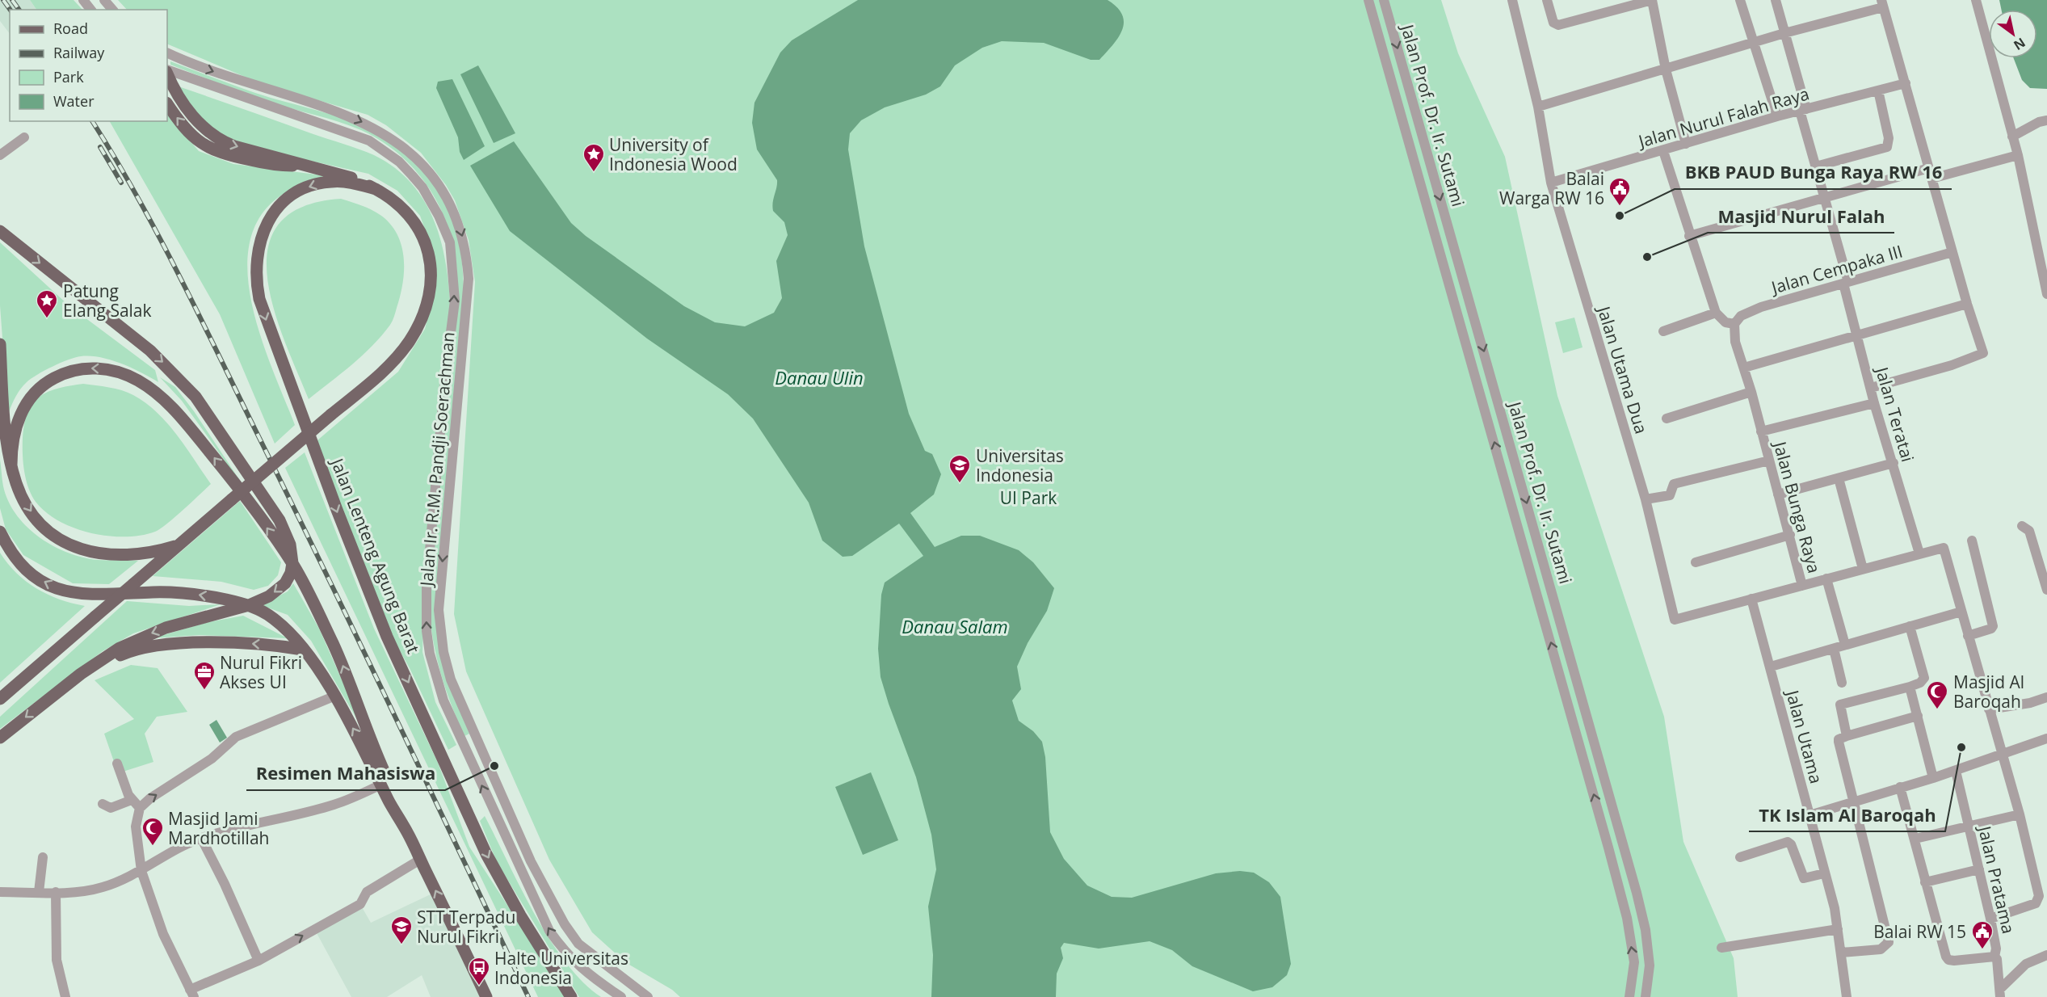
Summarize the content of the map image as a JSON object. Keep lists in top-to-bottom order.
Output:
{
  "streets": {
    "main road": ["Jalan Lenteng Agung Barat"],
    "street": [
      "Jalan Prof. Dr. Ir. Sutami",
      "Jalan Nurul Falah Raya",
      "Jalan Cempaka III",
      "Jalan Utama Dua",
      "Jalan Teratai",
      "Jalan Ir. R.M. Pandji Soerachman",
      "Jalan Bunga Raya",
      "Jalan Utama",
      "Jalan Pratama"
    ]
  },
  "crossings": [
    ["Jalan Nurul Falah Raya", "Jalan Utama Dua"],
    ["Jalan Cempaka III", "Jalan Teratai"],
    ["Jalan Cempaka III", "Jalan Bunga Raya"],
    ["Jalan Utama Dua", "Jalan Bunga Raya"],
    ["Jalan Utama Dua", "Jalan Utama"],
    ["Jalan Teratai", "Jalan Bunga Raya"]
  ],
  "water": ["Danau Ulin", "Danau Salam"],
  "parks": ["UI Park"],
  "places": {
    "place": ["University of Indonesia Wood", "Patung Elang Salak"],
    "public building": ["Balai Warga RW 16", "Balai RW 15"],
    "other": [
      "BKB PAUD Bunga Raya RW 16",
      "Masjid Nurul Falah",
      "TK Islam Al Baroqah",
      "Resimen Mahasiswa"
    ],
    "school or university": ["Universitas Indonesia", "STT Terpadu Nurul Fikri"],
    "office": ["Nurul Fikri Akses UI"],
    "mosque": ["Masjid Al Baroqah", "Masjid Jami Mardhotillah"],
    "bus stop": ["Halte Universitas Indonesia"]
  },
  "legend": [
    "Road",
    "Railway",
    "Park",
    "Water"
  ],
  "north": "bottom right"
}
